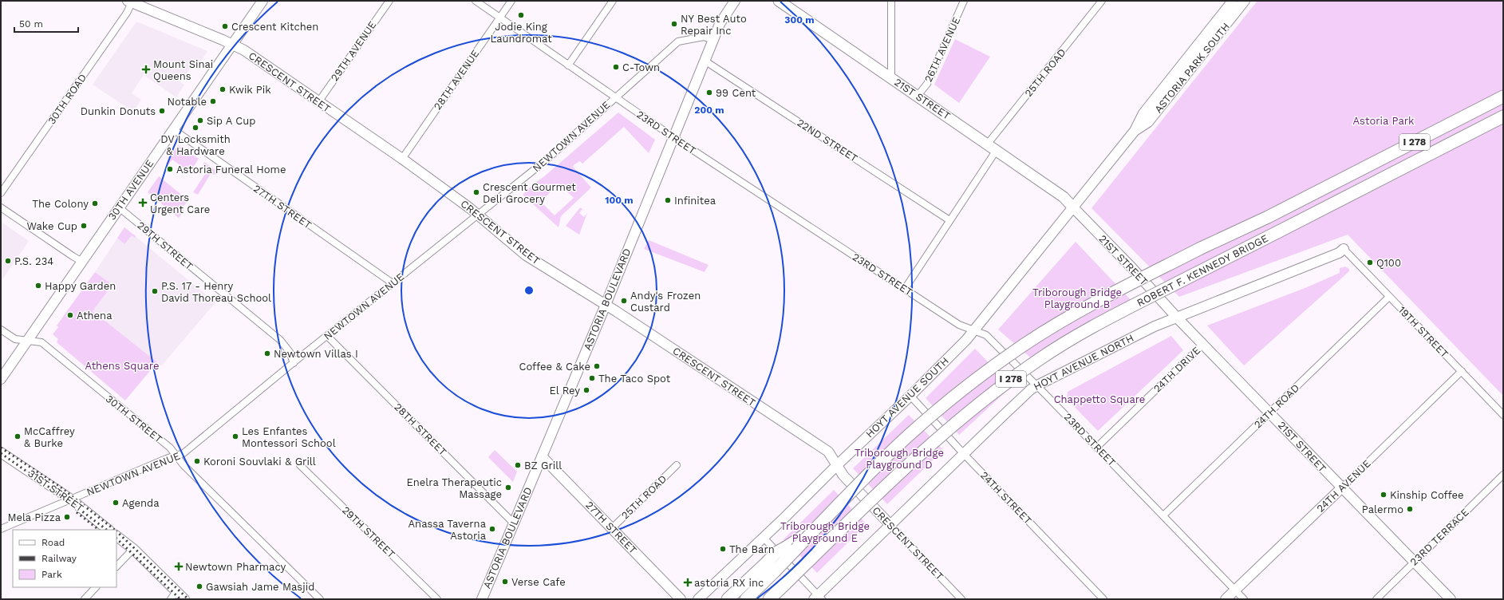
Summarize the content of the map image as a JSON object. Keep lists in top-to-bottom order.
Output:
{
  "streets": {
    "highway": ["I 278", "ROBERT F. KENNEDY BRIDGE"],
    "main road": ["21ST STREET"],
    "street": [
      "26TH AVENUE",
      "29TH AVENUE",
      "ASTORIA PARK SOUTH",
      "25TH ROAD",
      "28TH AVENUE",
      "CRESCENT STREET",
      "30TH ROAD",
      "23RD STREET",
      "NEWTOWN AVENUE",
      "22ND STREET",
      "30TH AVENUE",
      "27TH STREET",
      "29TH STREET",
      "ASTORIA BOULEVARD",
      "19TH STREET",
      "HOYT AVENUE NORTH",
      "24TH DRIVE",
      "HOYT AVENUE SOUTH",
      "24TH ROAD",
      "30TH STREET",
      "28TH STREET",
      "24TH AVENUE",
      "31ST STREET",
      "24TH STREET",
      "23RD TERRACE"
    ]
  },
  "crossings": [
    ["26TH AVENUE", "21ST STREET"],
    ["29TH AVENUE", "CRESCENT STREET"],
    ["ASTORIA PARK SOUTH", "21ST STREET"],
    ["ASTORIA PARK SOUTH", "HOYT AVENUE SOUTH"],
    ["25TH ROAD", "21ST STREET"],
    ["25TH ROAD", "23RD STREET"],
    ["25TH ROAD", "22ND STREET"],
    ["25TH ROAD", "27TH STREET"],
    ["28TH AVENUE", "CRESCENT STREET"],
    ["28TH AVENUE", "23RD STREET"],
    ["CRESCENT STREET", "30TH ROAD"],
    ["CRESCENT STREET", "NEWTOWN AVENUE"],
    ["CRESCENT STREET", "30TH AVENUE"],
    ["CRESCENT STREET", "ASTORIA BOULEVARD"],
    ["CRESCENT STREET", "HOYT AVENUE NORTH"],
    ["CRESCENT STREET", "HOYT AVENUE SOUTH"],
    ["21ST STREET", "HOYT AVENUE NORTH"],
    ["21ST STREET", "24TH DRIVE"],
    ["21ST STREET", "HOYT AVENUE SOUTH"],
    ["21ST STREET", "24TH ROAD"],
    ["21ST STREET", "24TH AVENUE"],
    ["21ST STREET", "23RD TERRACE"],
    ["23RD STREET", "NEWTOWN AVENUE"],
    ["23RD STREET", "ASTORIA BOULEVARD"],
    ["23RD STREET", "HOYT AVENUE NORTH"],
    ["23RD STREET", "24TH DRIVE"],
    ["23RD STREET", "HOYT AVENUE SOUTH"],
    ["23RD STREET", "24TH ROAD"],
    ["23RD STREET", "24TH AVENUE"],
    ["NEWTOWN AVENUE", "27TH STREET"],
    ["NEWTOWN AVENUE", "29TH STREET"],
    ["NEWTOWN AVENUE", "ASTORIA BOULEVARD"],
    ["NEWTOWN AVENUE", "30TH STREET"],
    ["NEWTOWN AVENUE", "28TH STREET"],
    ["NEWTOWN AVENUE", "31ST STREET"],
    ["22ND STREET", "ASTORIA BOULEVARD"],
    ["I 278", "ROBERT F. KENNEDY BRIDGE"],
    ["30TH AVENUE", "27TH STREET"],
    ["30TH AVENUE", "29TH STREET"],
    ["30TH AVENUE", "30TH STREET"],
    ["27TH STREET", "ASTORIA BOULEVARD"],
    ["ASTORIA BOULEVARD", "28TH STREET"],
    ["19TH STREET", "HOYT AVENUE NORTH"],
    ["19TH STREET", "24TH ROAD"],
    ["19TH STREET", "24TH AVENUE"],
    ["HOYT AVENUE NORTH", "24TH STREET"],
    ["HOYT AVENUE SOUTH", "24TH STREET"]
  ],
  "parks": [
    "Astoria Park",
    "Triborough Bridge Playground B",
    "Athens Square",
    "Chappetto Square",
    "Triborough Bridge Playground D",
    "Triborough Bridge Playground E"
  ],
  "places": {
    "other": [
      "Jodie King Laundromat",
      "NY Best Auto Repair Inc",
      "Crescent Kitchen",
      "C-Town",
      "Kwik Pik",
      "99 Cent",
      "Notable",
      "Dunkin Donuts",
      "Sip A Cup",
      "DV Locksmith & Hardware",
      "Astoria Funeral Home",
      "Crescent Gourmet Deli Grocery",
      "Infinitea",
      "The Colony",
      "Wake Cup",
      "P.S. 234",
      "Q100",
      "Happy Garden",
      "P.S. 17 - Henry David Thoreau School",
      "Andy's Frozen Custard",
      "Athena",
      "Newtown Villas I",
      "Coffee & Cake",
      "The Taco Spot",
      "El Rey",
      "McCaffrey & Burke",
      "Les Enfantes Montessori School",
      "Koroni Souvlaki & Grill",
      "BZ Grill",
      "Enelra Therapeutic Massage",
      "Kinship Coffee",
      "Agenda",
      "Palermo",
      "Mela Pizza",
      "Anassa Taverna Astoria",
      "The Barn",
      "Verse Cafe",
      "Gawsiah Jame Masjid"
    ],
    "health": [
      "Mount Sinai Queens",
      "Centers Urgent Care",
      "Newtown Pharmacy",
      "astoria RX inc"
    ]
  },
  "legend": ["Road", "Railway", "Park"],
  "scale_bar": "50 m",
  "rings": ["300 m", "200 m", "100 m"]
}
